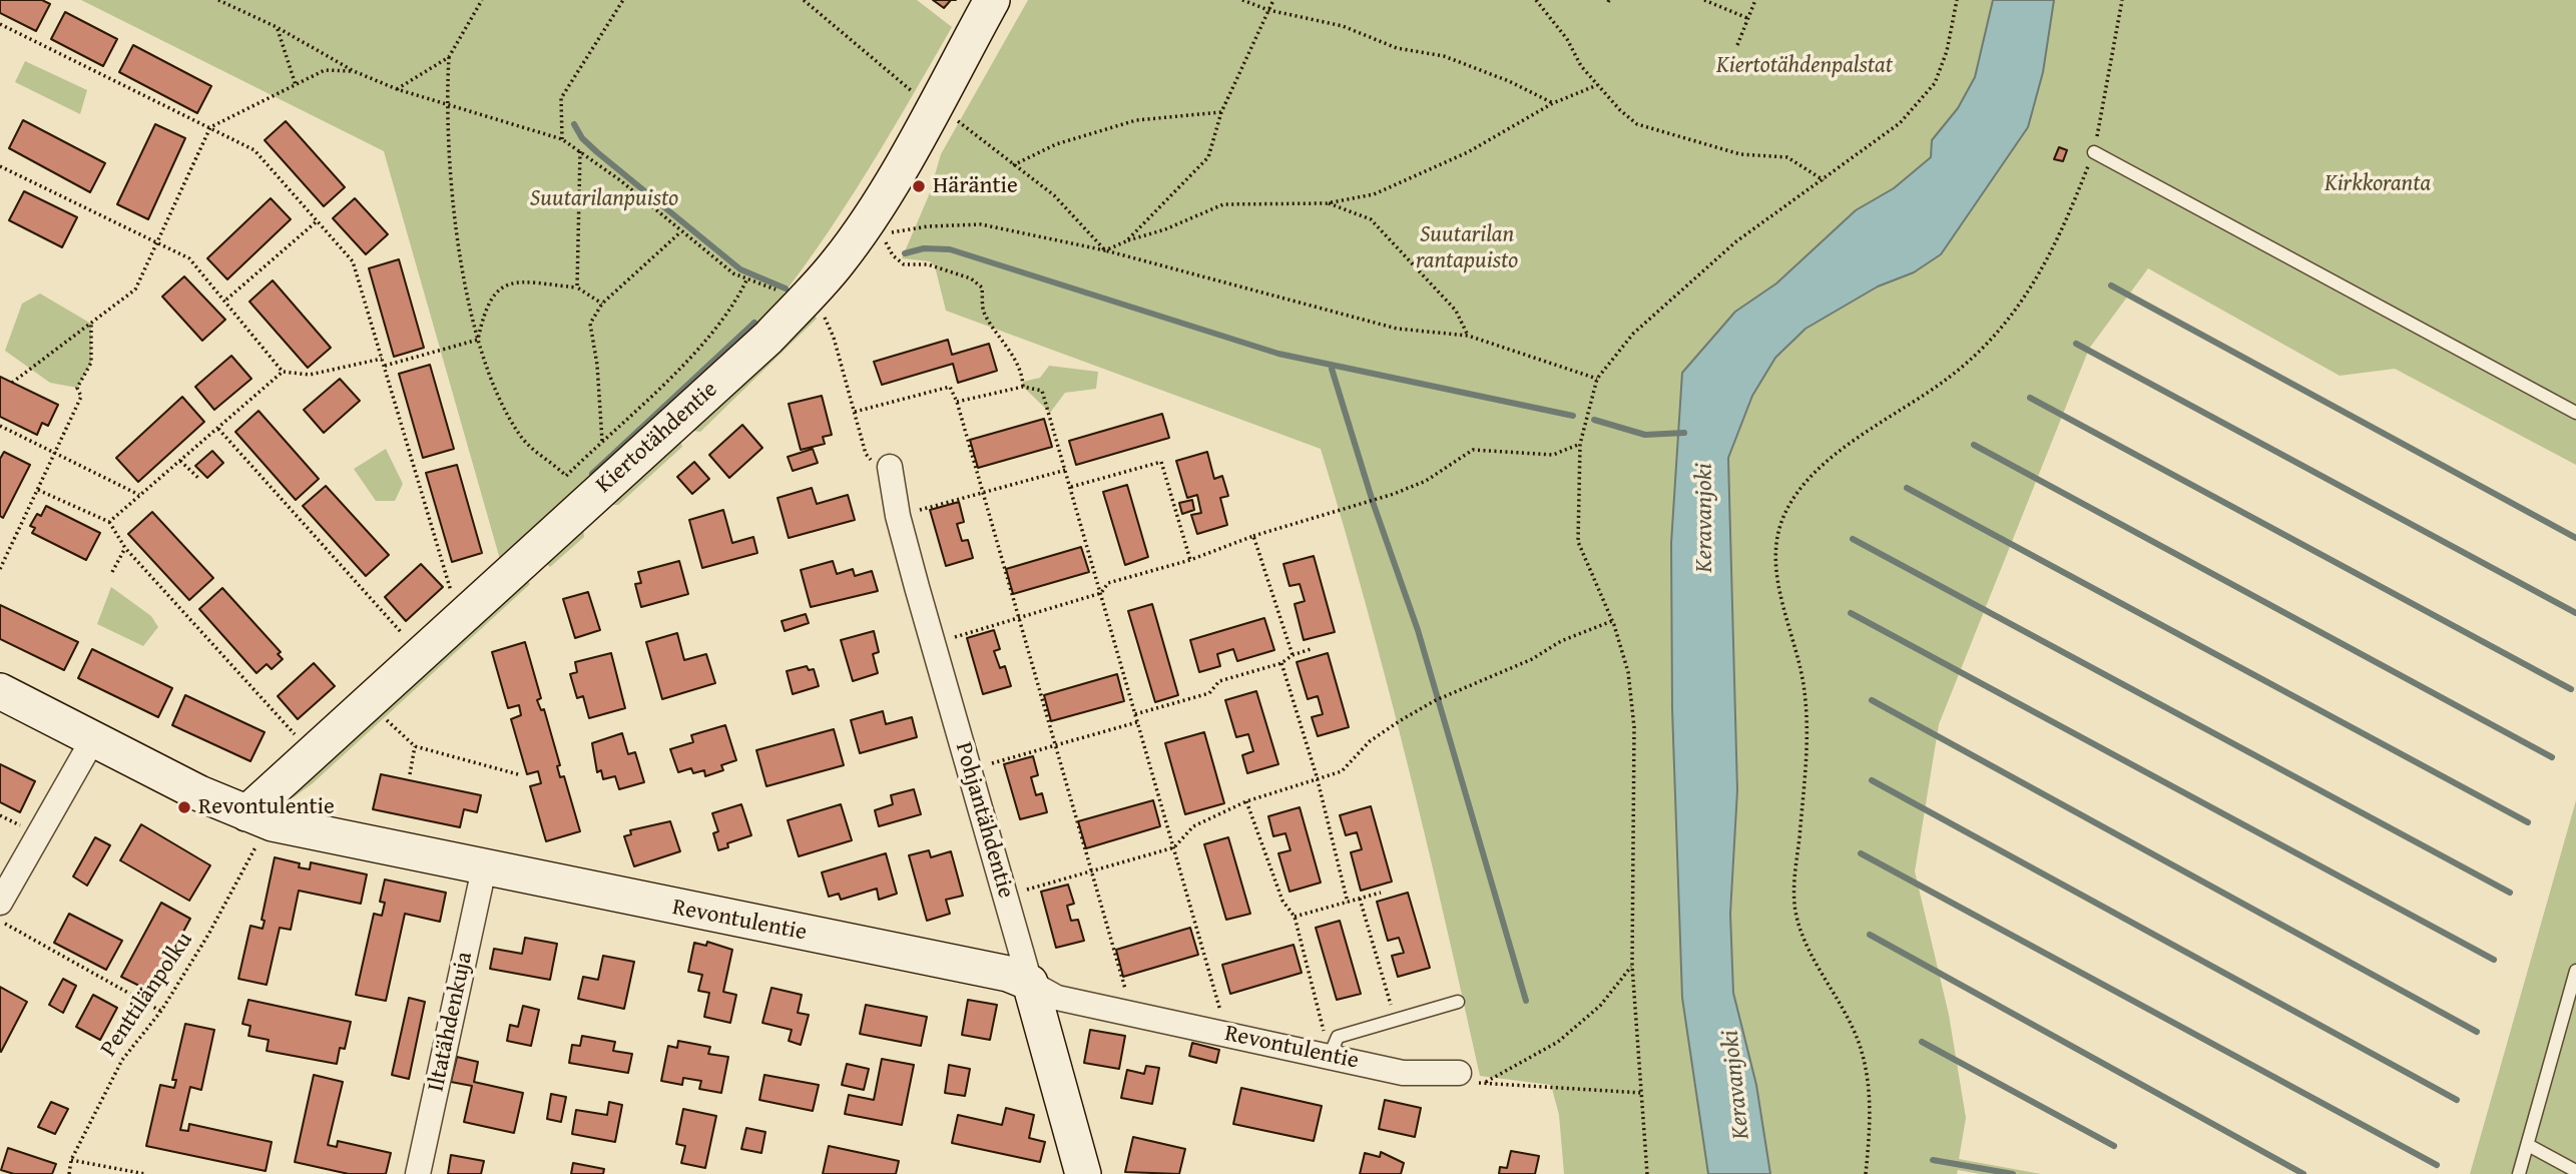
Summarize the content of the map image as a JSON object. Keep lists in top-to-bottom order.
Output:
{
  "streets": {
    "street": [
      "Kiertotähdentie",
      "Pohjantähdentie",
      "Revontulentie",
      "Iltatähdenkuja"
    ],
    "path": ["Penttilänpolku"]
  },
  "crossings": [
    ["Kiertotähdentie", "Revontulentie"],
    ["Kiertotähdentie", "Penttilänpolku"],
    ["Pohjantähdentie", "Revontulentie"],
    ["Revontulentie", "Penttilänpolku"],
    ["Revontulentie", "Iltatähdenkuja"]
  ],
  "water": ["Keravanjoki"],
  "parks": [
    "Kiertotähdenpalstat",
    "Kirkkoranta",
    "Suutarilanpuisto",
    "Suutarilan rantapuisto"
  ],
  "places": ["Häräntie", "Revontulentie"]
}
